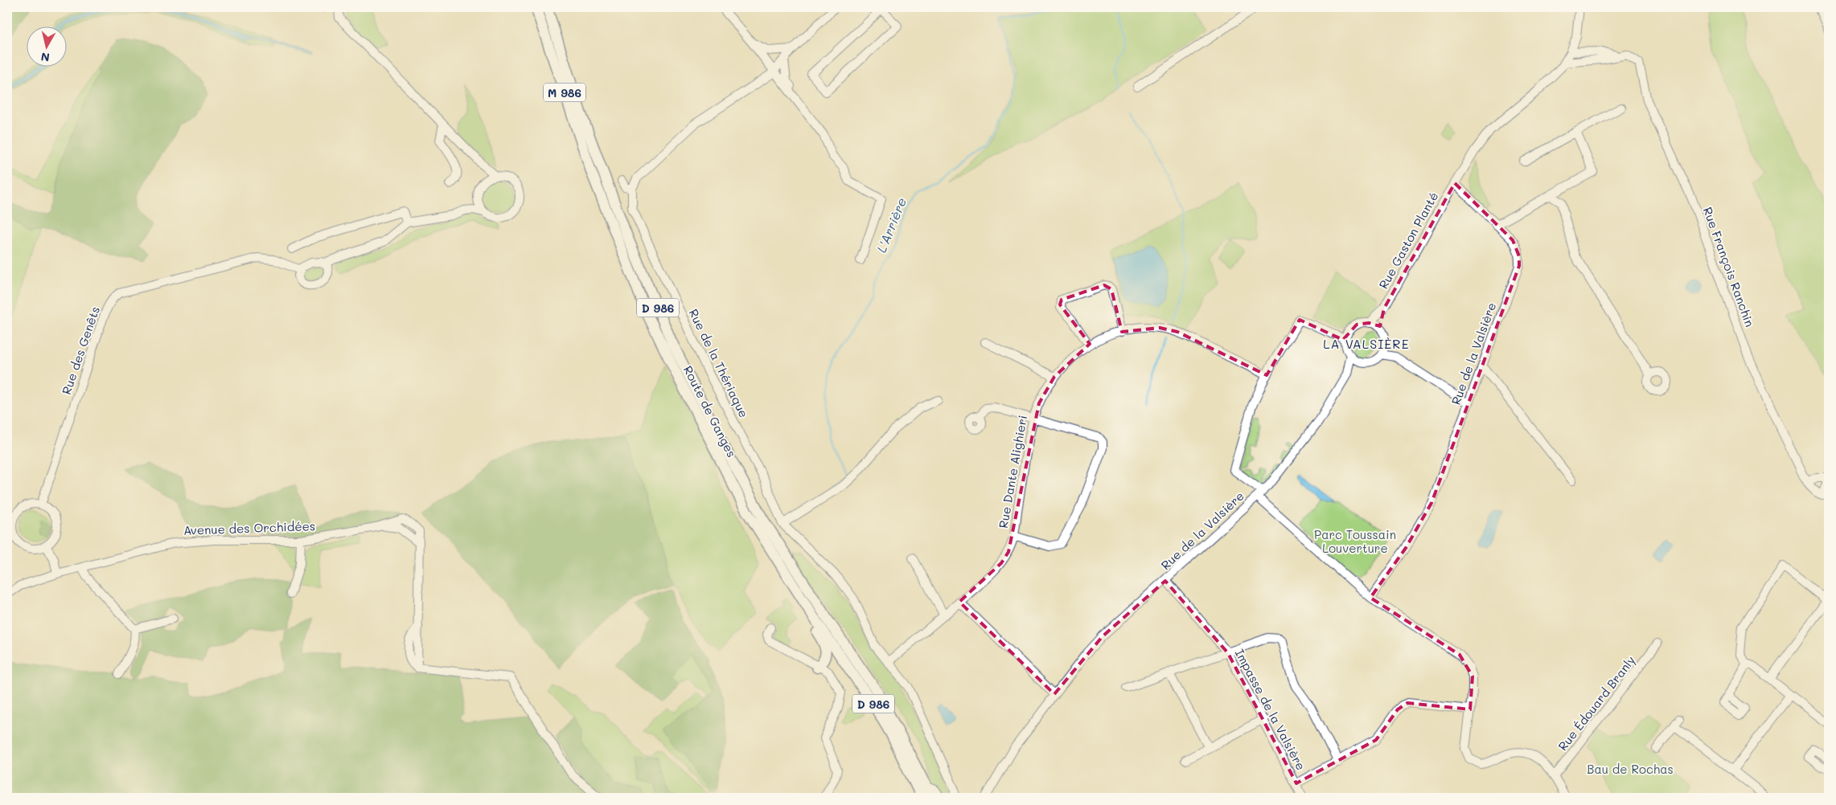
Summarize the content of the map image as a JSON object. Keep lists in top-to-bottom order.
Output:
{
  "streets": {
    "main road": ["M 986", "D 986", "Route de Ganges"],
    "street": [
      "Rue Gaston Planté",
      "Rue François Ranchin",
      "Rue des Genêts",
      "Rue de la Valsière",
      "Rue de la Thériaque",
      "Rue Dante Alighieri",
      "Avenue des Orchidées",
      "Rue Édouard Branly",
      "Impasse de la Valsière"
    ]
  },
  "crossings": [
    ["Rue Gaston Planté", "Rue de la Valsière"],
    ["Rue de la Valsière", "Impasse de la Valsière"]
  ],
  "districts": ["LA VALSIÈRE"],
  "water": ["L'Arrière"],
  "parks": ["Parc Toussain Louverture", "Bau de Rochas"],
  "north": "bottom"
}
